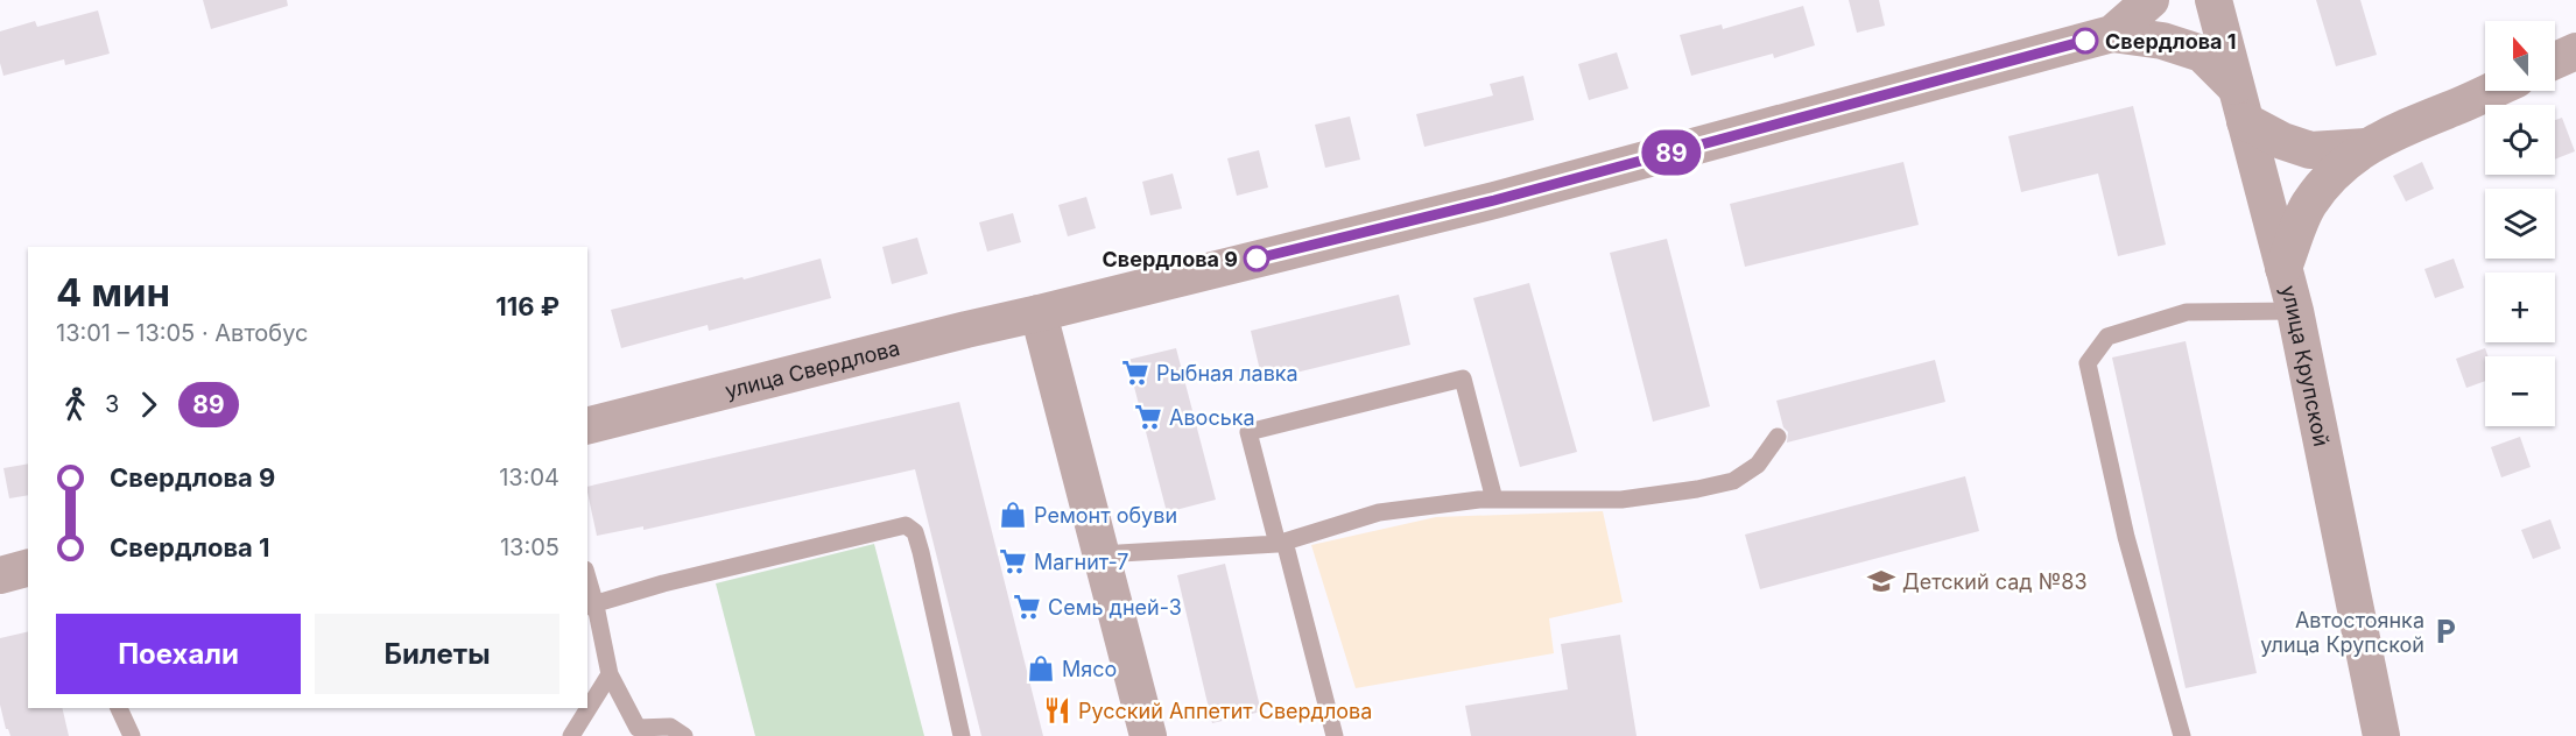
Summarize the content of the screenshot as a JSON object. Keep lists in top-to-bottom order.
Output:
{
  "streets": {
    "street": ["улица Крупской", "улица Свердлова"]
  },
  "places": {
    "other": ["Свердлова 1", "Свердлова 9"],
    "supermarket": [
      "Рыбная лавка",
      "Авоська",
      "Магнит-7",
      "Семь дней-3"
    ],
    "shop": ["Ремонт обуви", "Мясо"],
    "school or university": ["Детский сад №83"],
    "parking": ["Автостоянка улица Крупской"],
    "restaurant": ["Русский Аппетит Свердлова"]
  },
  "lines": ["bus line 89"],
  "north": "top",
  "page": {
    "on_map": "89",
    "map_buttons": ["+", "−"],
    "heading": ["4 мин", "13:01 – 13:05 · Автобус", "116 ₽"],
    "legs": ["3", "89"],
    "list": [
      {
        "name": "Свердлова 9",
        "value": "13:04"
      },
      {
        "name": "Свердлова 1",
        "value": "13:05"
      }
    ],
    "buttons": ["Поехали", "Билеты"]
  }
}
